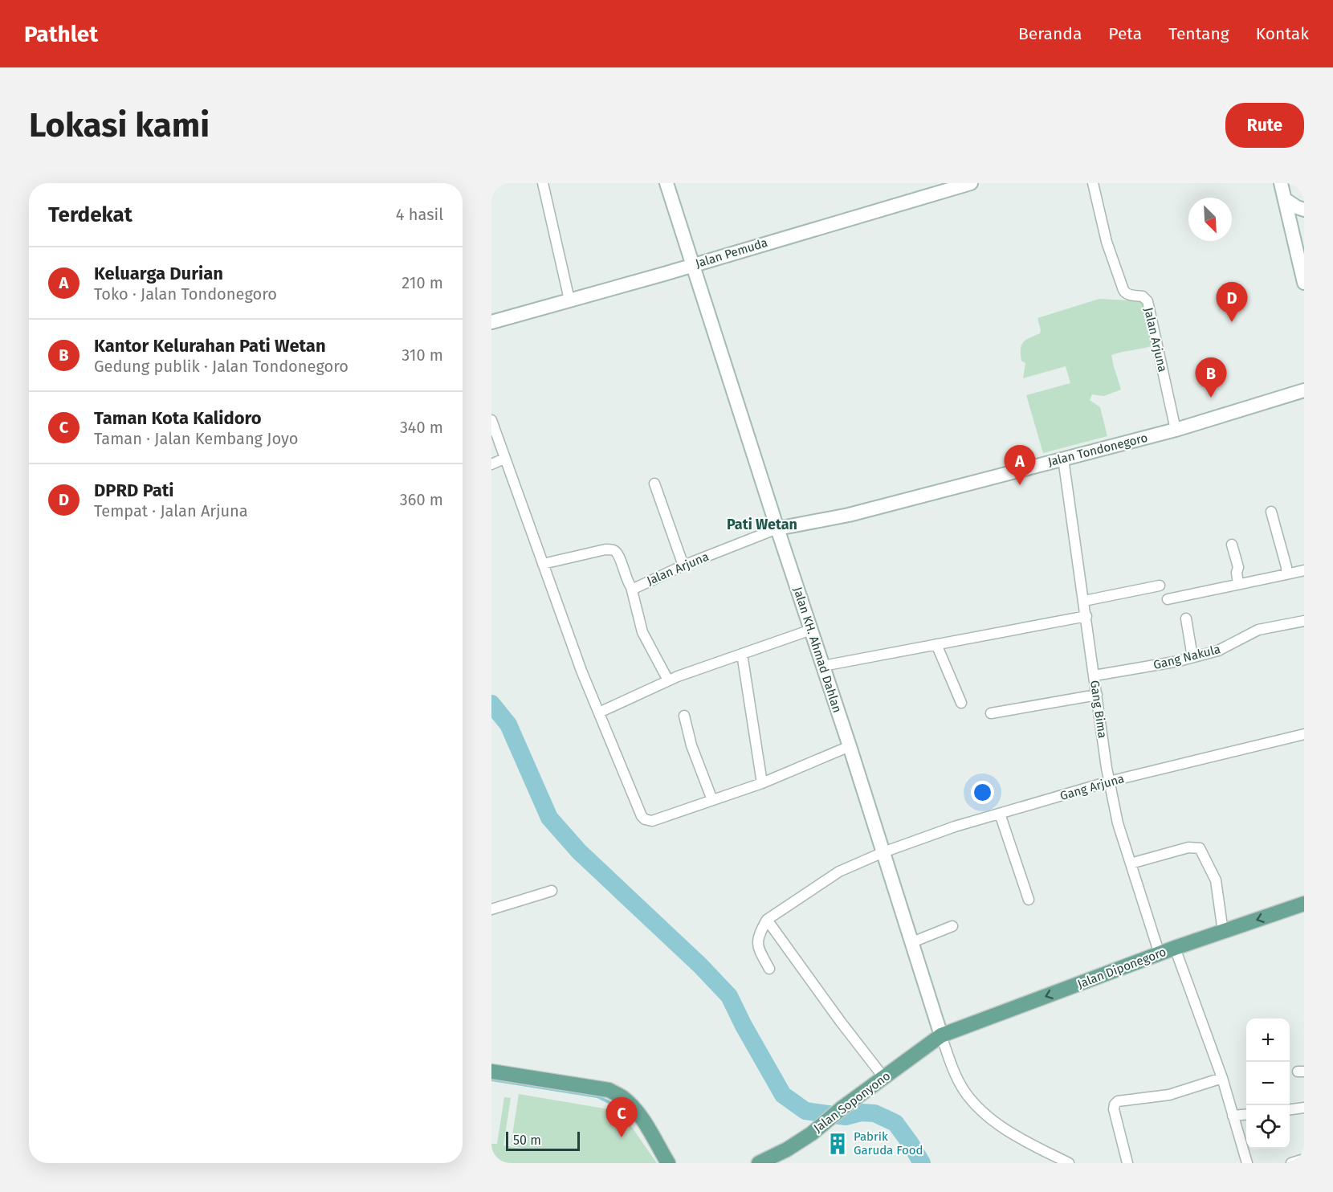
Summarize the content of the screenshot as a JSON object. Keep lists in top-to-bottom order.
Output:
{
  "streets": {
    "main road": ["Jalan Diponegoro", "Jalan Soponyono"],
    "street": [
      "Jalan Pemuda",
      "Jalan Arjuna",
      "Jalan Tondonegoro",
      "Jalan KH. Ahmad Dahlan",
      "Gang Nakula",
      "Gang Bima",
      "Gang Arjuna"
    ]
  },
  "crossings": [
    ["Jalan Pemuda", "Jalan KH. Ahmad Dahlan"],
    ["Jalan Arjuna", "Jalan Tondonegoro"],
    ["Jalan Arjuna", "Jalan KH. Ahmad Dahlan"],
    ["Jalan Tondonegoro", "Jalan KH. Ahmad Dahlan"],
    ["Jalan Tondonegoro", "Gang Bima"],
    ["Jalan KH. Ahmad Dahlan", "Gang Arjuna"],
    ["Jalan KH. Ahmad Dahlan", "Jalan Diponegoro"],
    ["Jalan KH. Ahmad Dahlan", "Jalan Soponyono"],
    ["Gang Nakula", "Gang Bima"],
    ["Gang Bima", "Gang Arjuna"],
    ["Gang Bima", "Jalan Diponegoro"],
    ["Jalan Diponegoro", "Jalan Soponyono"]
  ],
  "one_way": ["Jalan Diponegoro"],
  "districts": ["Pati Wetan"],
  "places": {
    "building": ["Pabrik Garuda Food"]
  },
  "scale_bar": "50 m",
  "north": "bottom right",
  "page": {
    "header": "Pathlet",
    "nav": [
      "Beranda",
      "Peta",
      "Tentang",
      "Kontak"
    ],
    "buttons": "Rute",
    "title": "Lokasi kami",
    "heading": ["Terdekat", "4 hasil"],
    "list": [
      {
        "mark": "A",
        "name": "Keluarga Durian",
        "note": "Toko · Jalan Tondonegoro",
        "value": "210 m"
      },
      {
        "mark": "B",
        "name": "Kantor Kelurahan Pati Wetan",
        "note": "Gedung publik · Jalan Tondonegoro",
        "value": "310 m"
      },
      {
        "mark": "C",
        "name": "Taman Kota Kalidoro",
        "note": "Taman · Jalan Kembang Joyo",
        "value": "340 m"
      },
      {
        "mark": "D",
        "name": "DPRD Pati",
        "note": "Tempat · Jalan Arjuna",
        "value": "360 m"
      }
    ],
    "pins": [
      "D",
      "B",
      "A",
      "C"
    ],
    "map_buttons": ["+", "−"],
    "scale": "50 m"
  }
}
